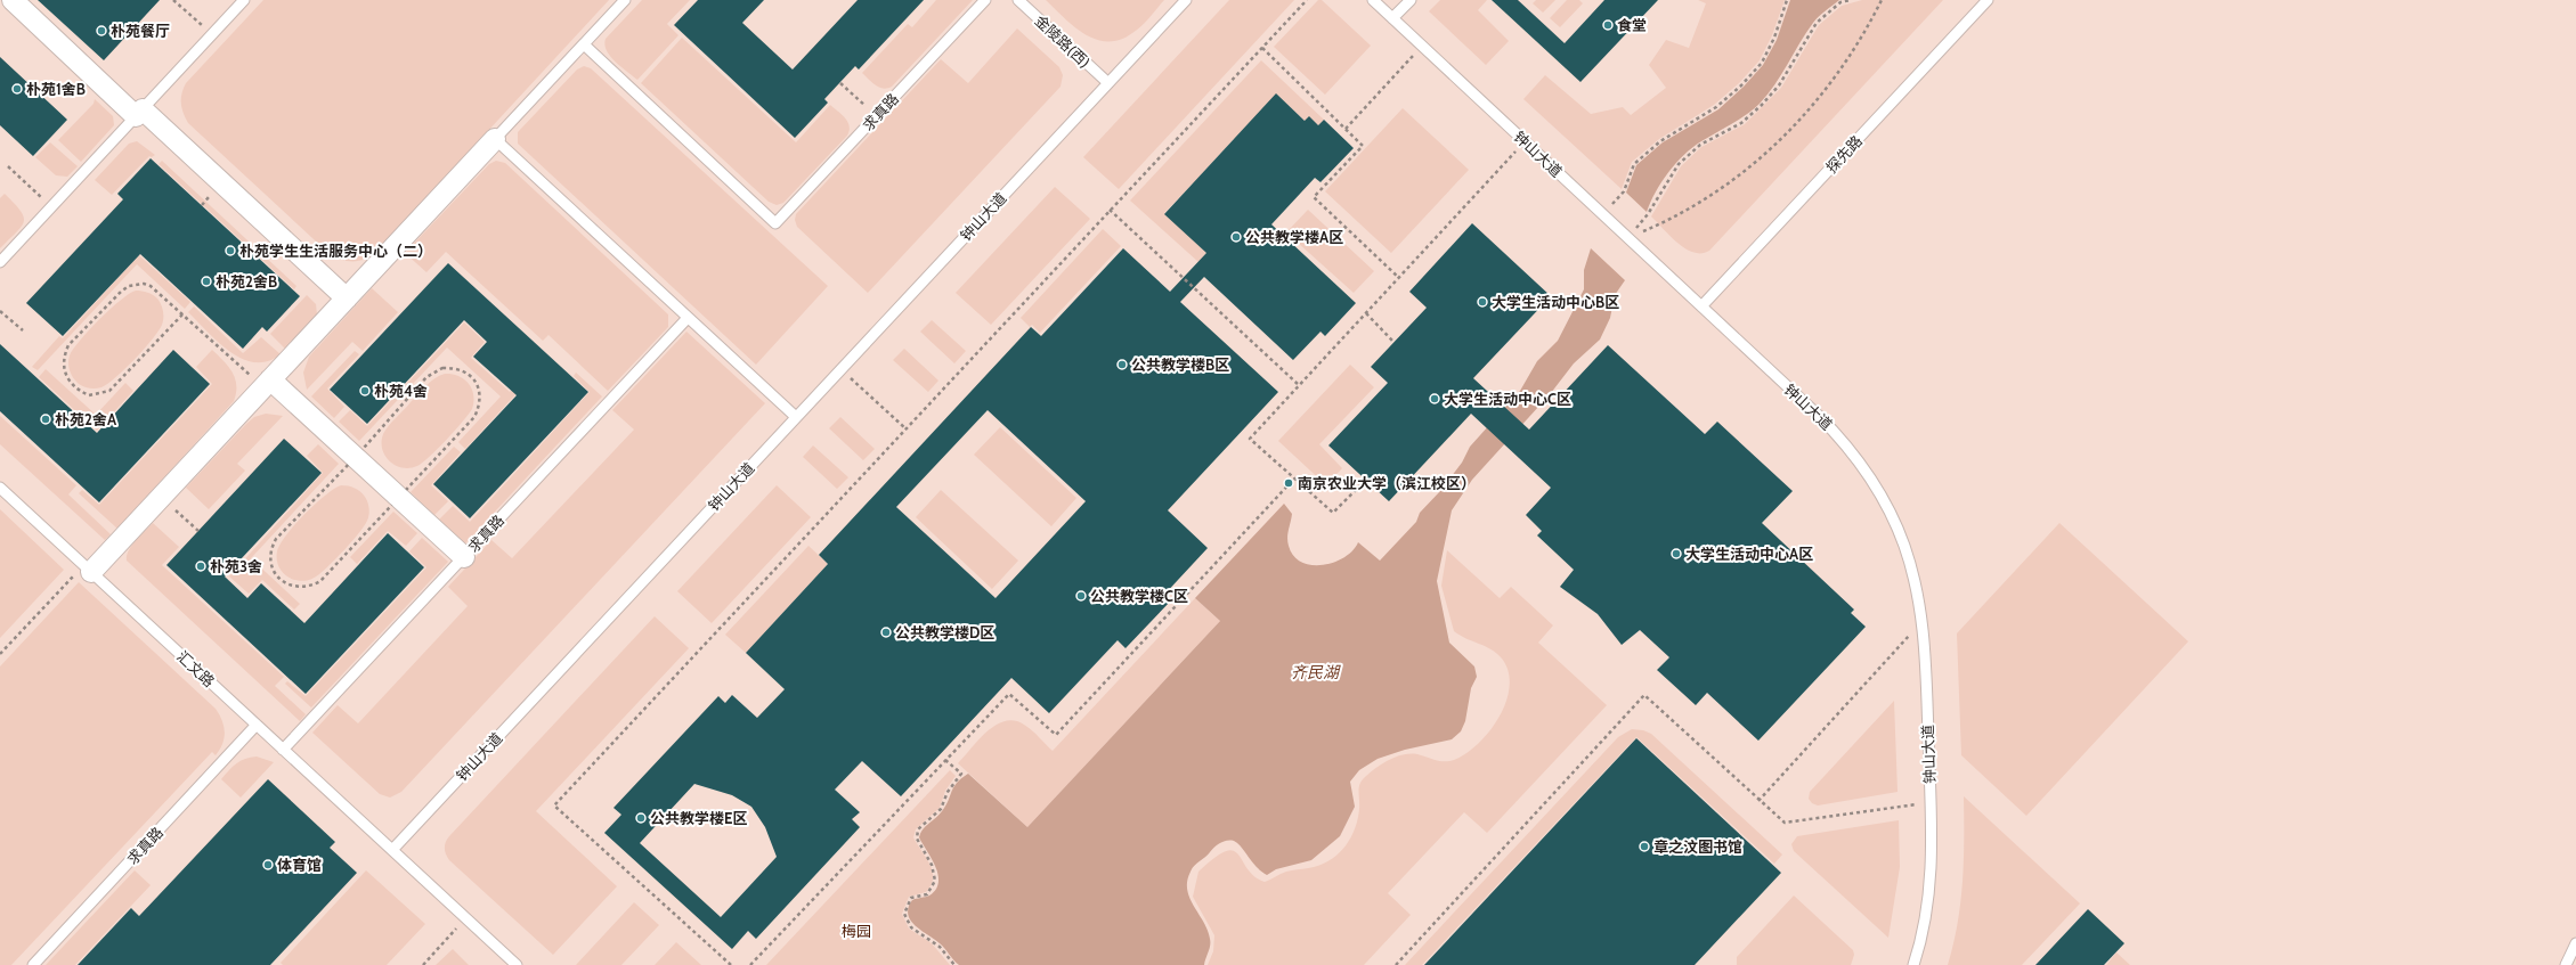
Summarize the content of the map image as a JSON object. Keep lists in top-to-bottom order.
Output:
{
  "streets": {
    "lane": [
      "金陵路(西)",
      "求真路",
      "钟山大道",
      "探先路",
      "汇文路"
    ]
  },
  "crossings": [
    ["金陵路(西)", "钟山大道"],
    ["求真路", "汇文路"],
    ["钟山大道", "探先路"],
    ["钟山大道", "汇文路"]
  ],
  "water": ["齐民湖"],
  "parks": ["梅园"],
  "places": [
    "食堂",
    "朴苑餐厅",
    "朴苑1舍B",
    "公共教学楼A区",
    "朴苑学生生活服务中心（二）",
    "朴苑2舍B",
    "大学生活动中心B区",
    "公共教学楼B区",
    "朴苑4舍",
    "大学生活动中心C区",
    "朴苑2舍A",
    "南京农业大学（滨江校区）",
    "大学生活动中心A区",
    "朴苑3舍",
    "公共教学楼C区",
    "公共教学楼D区",
    "公共教学楼E区",
    "章之汶图书馆",
    "体育馆"
  ]
}
